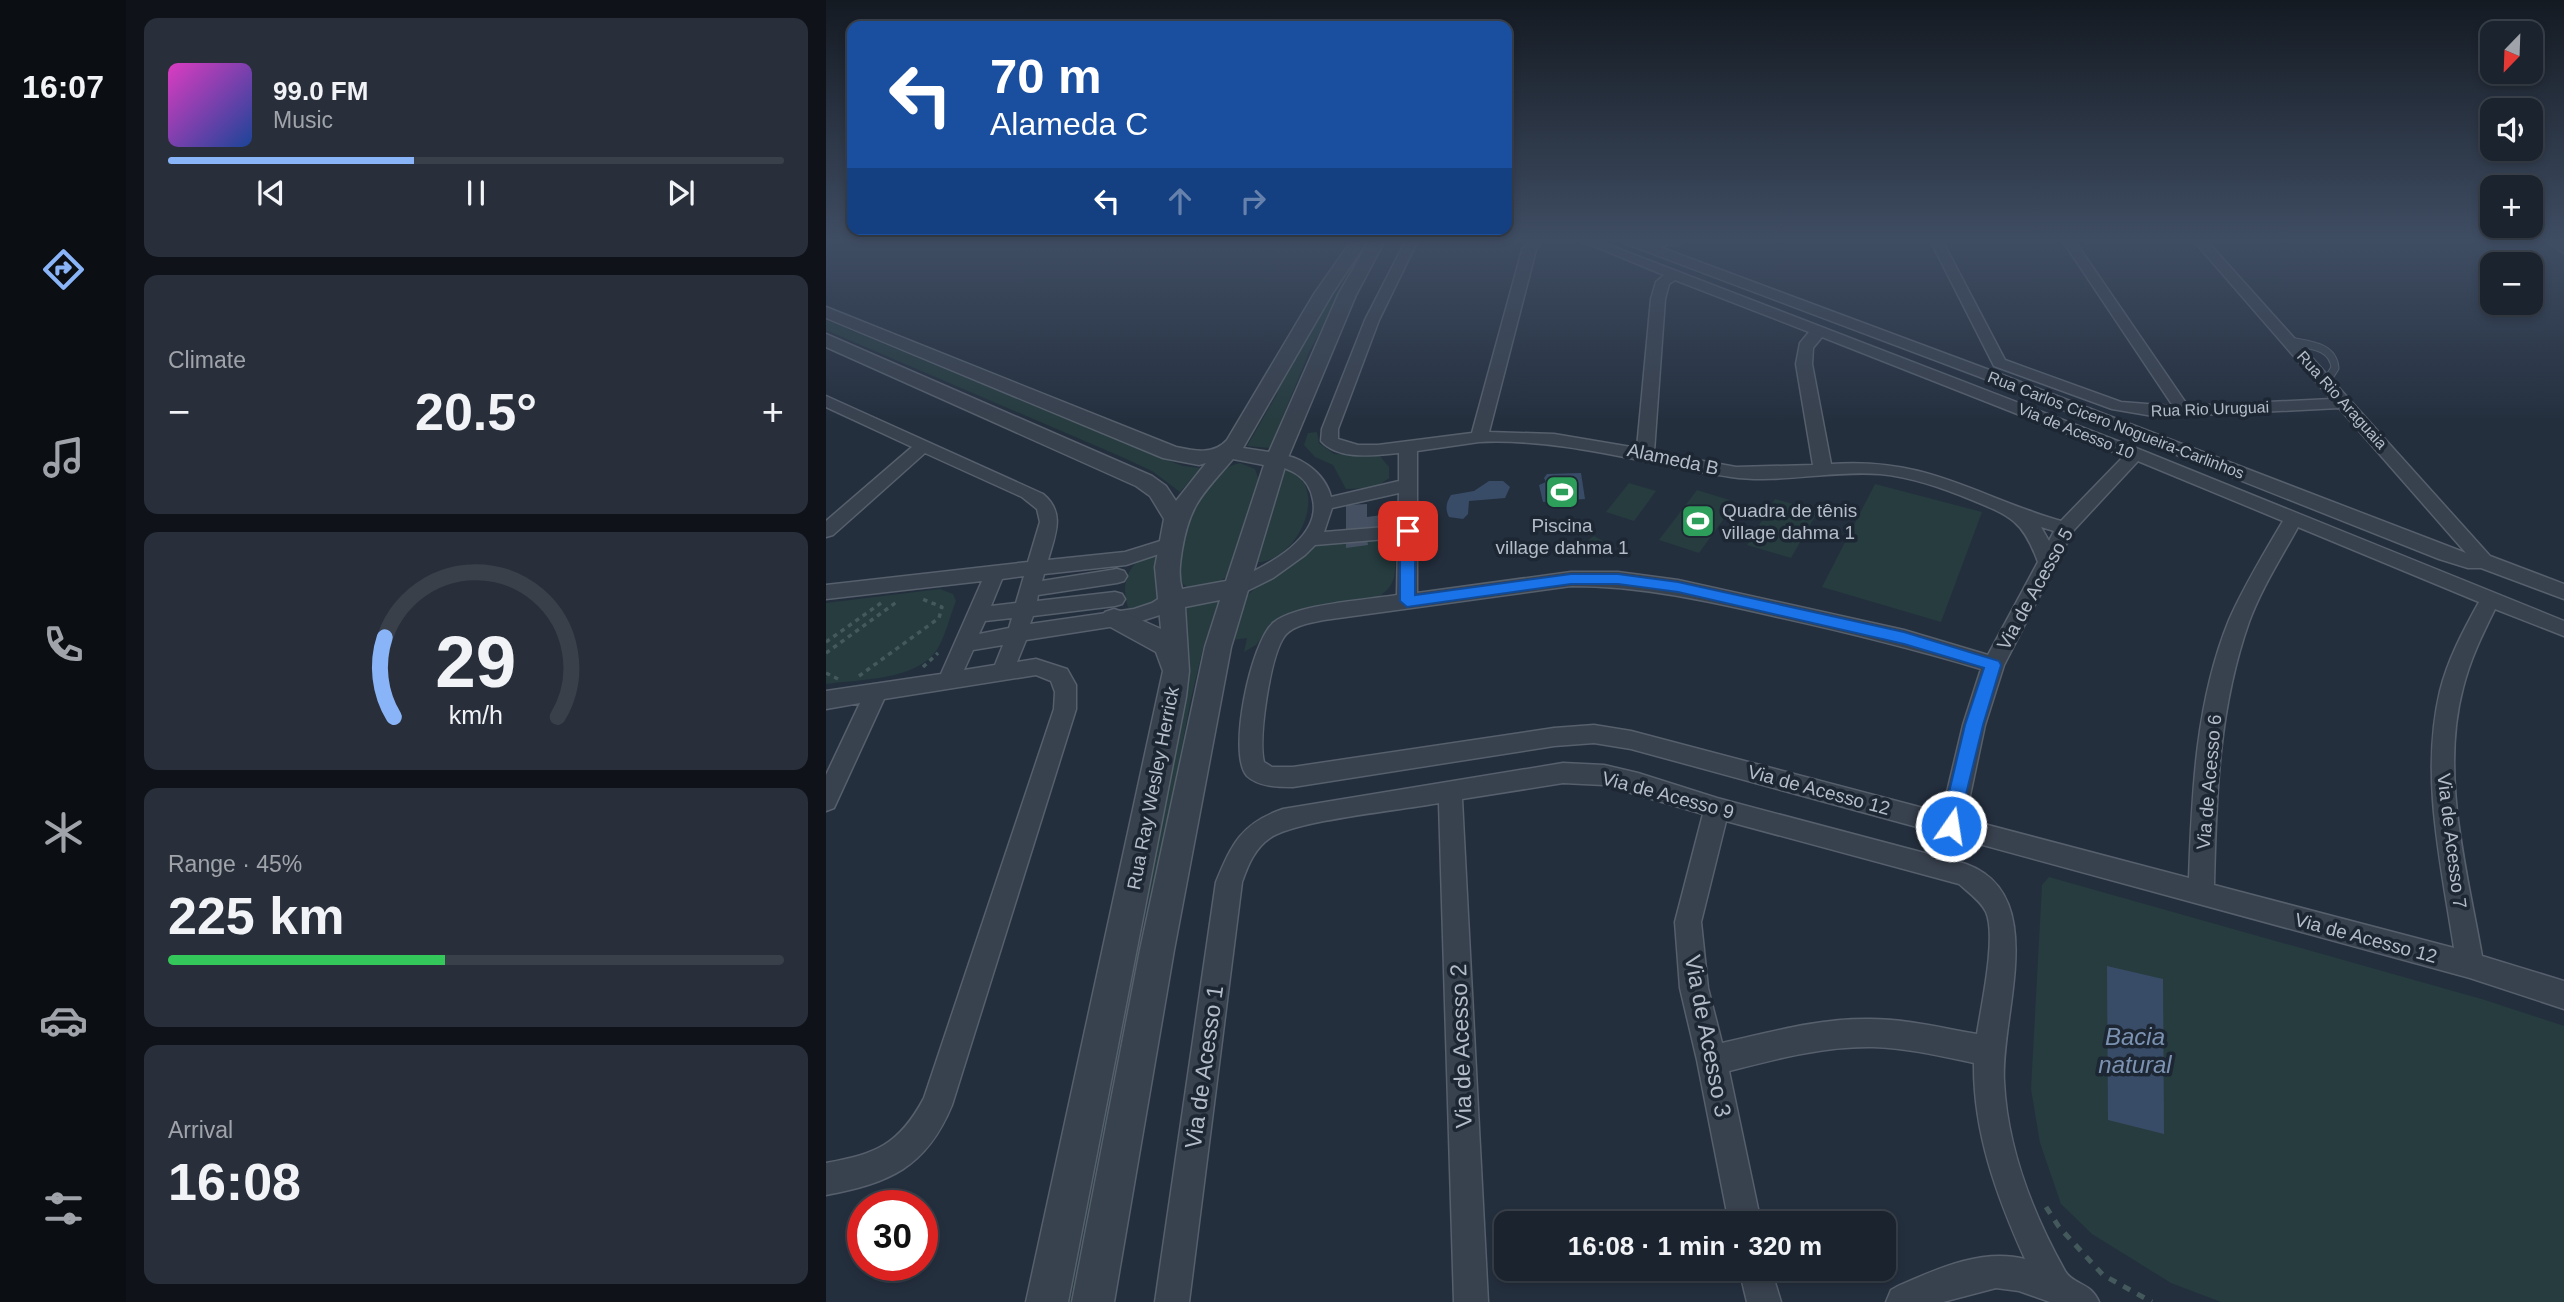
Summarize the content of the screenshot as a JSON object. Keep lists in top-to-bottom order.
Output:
{
  "streets": {
    "street": [
      "Rua Rio Araguaia",
      "Rua Rio Uruguai",
      "Rua Carlos Cicero Nogueira-Carlinhos",
      "Via de Acesso 10",
      "Alameda B",
      "Via de Acesso 5",
      "Via de Acesso 6",
      "Rua Ray Wesley Herrick",
      "Via de Acesso 12",
      "Via de Acesso 9",
      "Via de Acesso 7",
      "Via de Acesso 3",
      "Via de Acesso 2",
      "Via de Acesso 1"
    ]
  },
  "crossings": [
    ["Rua Rio Araguaia", "Rua Rio Uruguai"],
    ["Rua Rio Araguaia", "Rua Carlos Cicero Nogueira-Carlinhos"],
    ["Via de Acesso 10", "Via de Acesso 5"],
    ["Via de Acesso 10", "Via de Acesso 6"],
    ["Via de Acesso 10", "Via de Acesso 7"],
    ["Alameda B", "Via de Acesso 5"],
    ["Via de Acesso 5", "Via de Acesso 12"],
    ["Via de Acesso 6", "Via de Acesso 12"],
    ["Via de Acesso 12", "Via de Acesso 7"],
    ["Via de Acesso 9", "Via de Acesso 3"],
    ["Via de Acesso 9", "Via de Acesso 2"],
    ["Via de Acesso 9", "Via de Acesso 1"]
  ],
  "water": ["Bacia natural"],
  "places": {
    "sports": ["Piscina village dahma 1", "Quadra de tênis village dahma 1"]
  },
  "north": "bottom left",
  "page": {
    "tabs": "16:07",
    "map_buttons": ["+", "−"],
    "turn": ["70 m", "Alameda C"],
    "song": ["99.0 FM", "Music"],
    "tile": [
      "Climate",
      ["Range · 45%", "225 km"],
      ["Arrival", "16:08"]
    ],
    "heat": ["−", "20.5°", "+"],
    "limit": "30",
    "trip": "16:08 · 1 min · 320 m",
    "gauge": ["29", "km/h"]
  }
}
